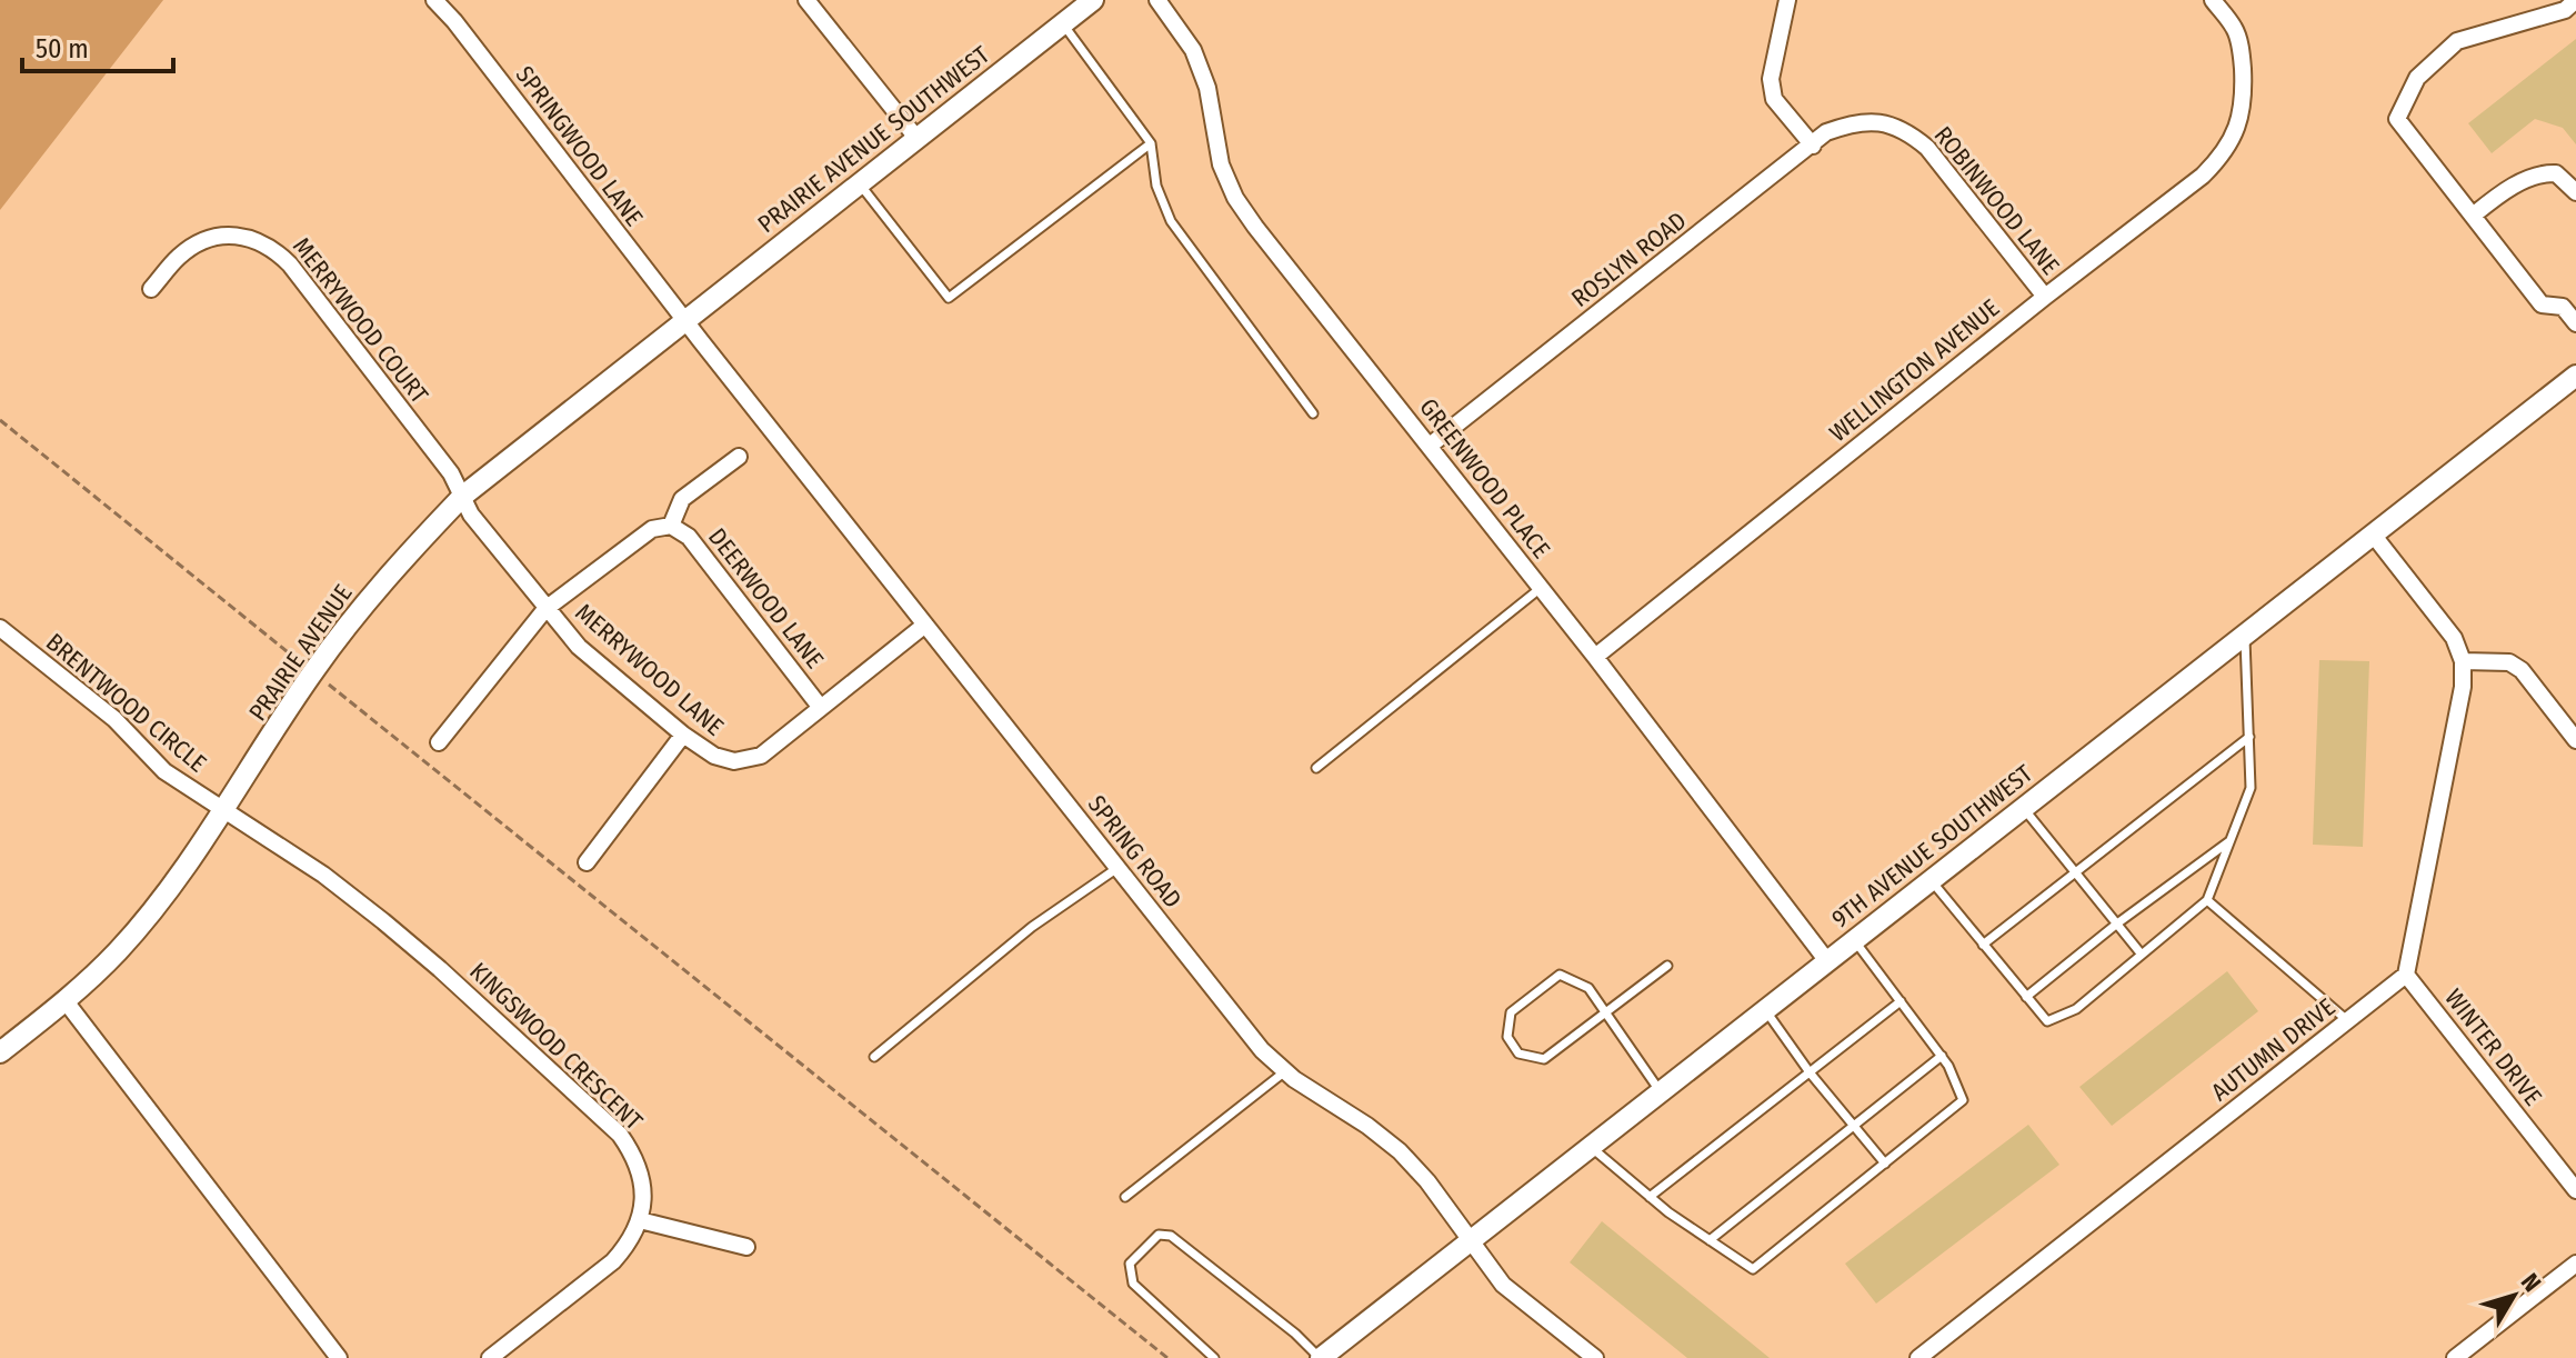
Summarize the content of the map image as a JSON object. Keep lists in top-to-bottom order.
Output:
{
  "streets": {
    "street": [
      "PRAIRIE AVENUE SOUTHWEST",
      "SPRINGWOOD LANE",
      "ROBINWOOD LANE",
      "ROSLYN ROAD",
      "MERRYWOOD COURT",
      "WELLINGTON AVENUE",
      "GREENWOOD PLACE",
      "DEERWOOD LANE",
      "PRAIRIE AVENUE",
      "MERRYWOOD LANE",
      "BRENTWOOD CIRCLE",
      "9TH AVENUE SOUTHWEST",
      "SPRING ROAD",
      "KINGSWOOD CRESCENT",
      "WINTER DRIVE",
      "AUTUMN DRIVE"
    ]
  },
  "crossings": [
    ["PRAIRIE AVENUE SOUTHWEST", "SPRINGWOOD LANE"],
    ["PRAIRIE AVENUE SOUTHWEST", "PRAIRIE AVENUE"],
    ["PRAIRIE AVENUE SOUTHWEST", "SPRING ROAD"],
    ["SPRINGWOOD LANE", "PRAIRIE AVENUE"],
    ["SPRINGWOOD LANE", "SPRING ROAD"],
    ["ROBINWOOD LANE", "ROSLYN ROAD"],
    ["ROBINWOOD LANE", "WELLINGTON AVENUE"],
    ["ROSLYN ROAD", "GREENWOOD PLACE"],
    ["MERRYWOOD COURT", "PRAIRIE AVENUE"],
    ["MERRYWOOD COURT", "MERRYWOOD LANE"],
    ["WELLINGTON AVENUE", "GREENWOOD PLACE"],
    ["GREENWOOD PLACE", "9TH AVENUE SOUTHWEST"],
    ["DEERWOOD LANE", "MERRYWOOD LANE"],
    ["PRAIRIE AVENUE", "MERRYWOOD LANE"],
    ["PRAIRIE AVENUE", "BRENTWOOD CIRCLE"],
    ["PRAIRIE AVENUE", "SPRING ROAD"],
    ["PRAIRIE AVENUE", "KINGSWOOD CRESCENT"],
    ["MERRYWOOD LANE", "SPRING ROAD"],
    ["BRENTWOOD CIRCLE", "KINGSWOOD CRESCENT"],
    ["9TH AVENUE SOUTHWEST", "SPRING ROAD"],
    ["WINTER DRIVE", "AUTUMN DRIVE"]
  ],
  "scale_bar": "50 m",
  "north": "top right"
}
